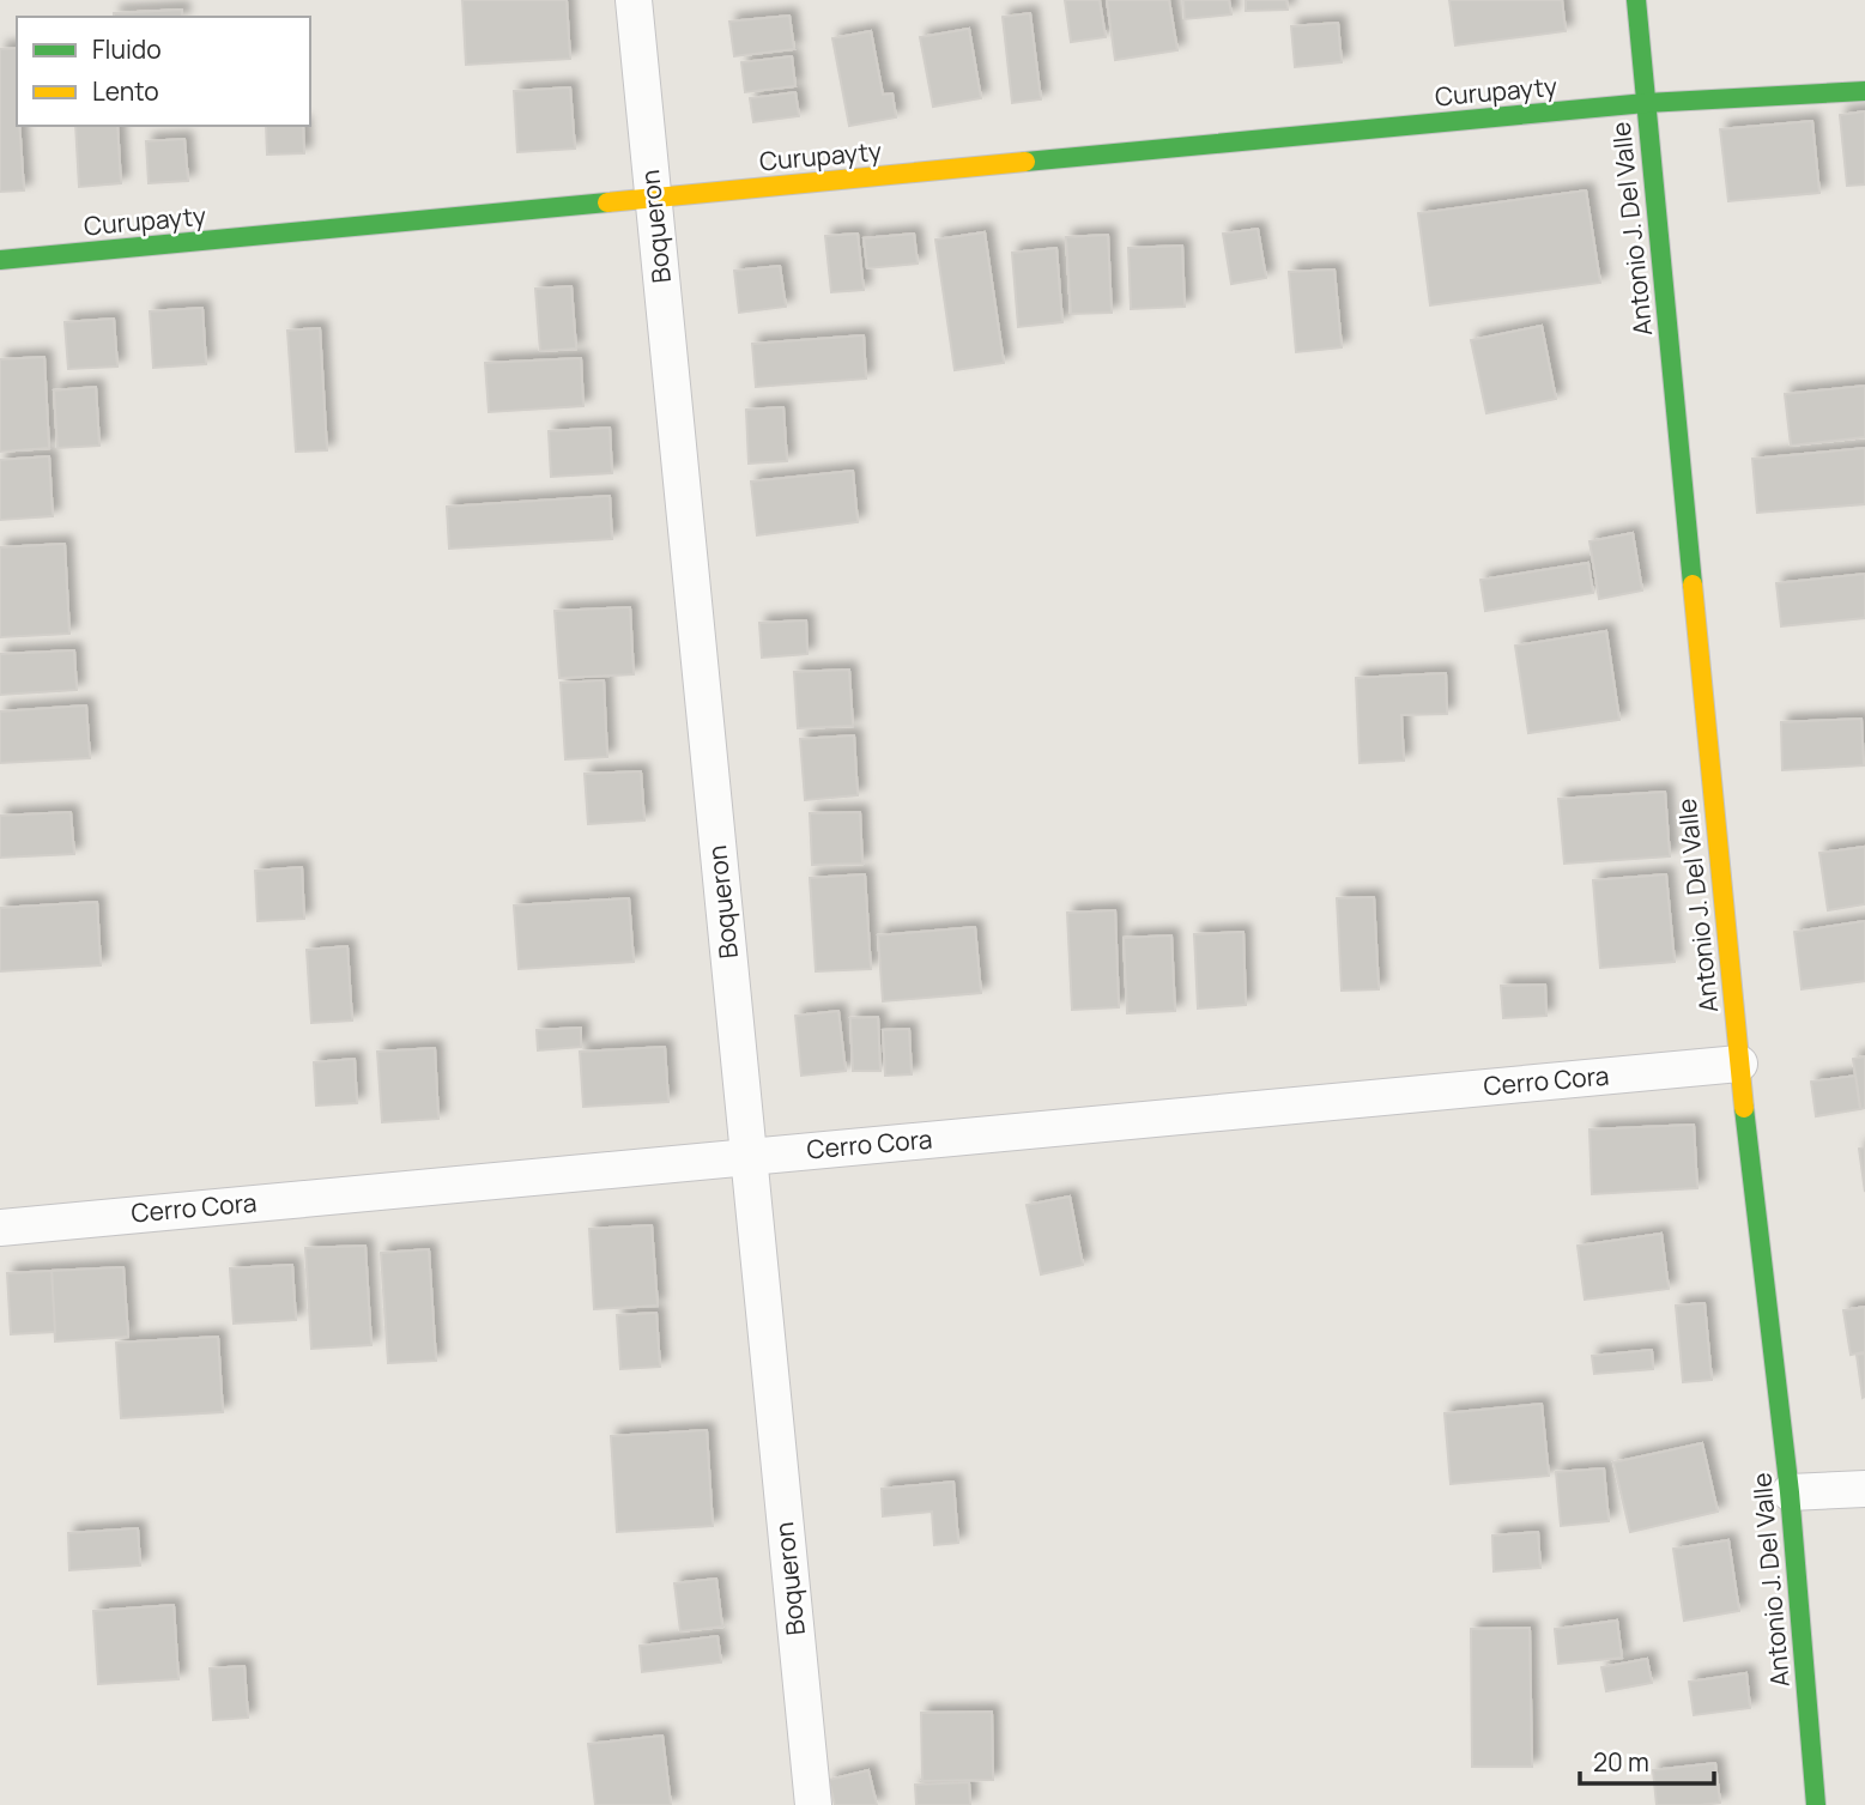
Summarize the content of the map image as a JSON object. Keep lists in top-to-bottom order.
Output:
{
  "streets": {
    "street": [
      "Curupayty",
      "Boqueron",
      "Antonio J. Del Valle",
      "Cerro Cora"
    ]
  },
  "crossings": [
    ["Curupayty", "Boqueron"],
    ["Curupayty", "Antonio J. Del Valle"],
    ["Boqueron", "Cerro Cora"],
    ["Antonio J. Del Valle", "Cerro Cora"]
  ],
  "legend": ["Fluido", "Lento"],
  "scale_bar": "20 m"
}
